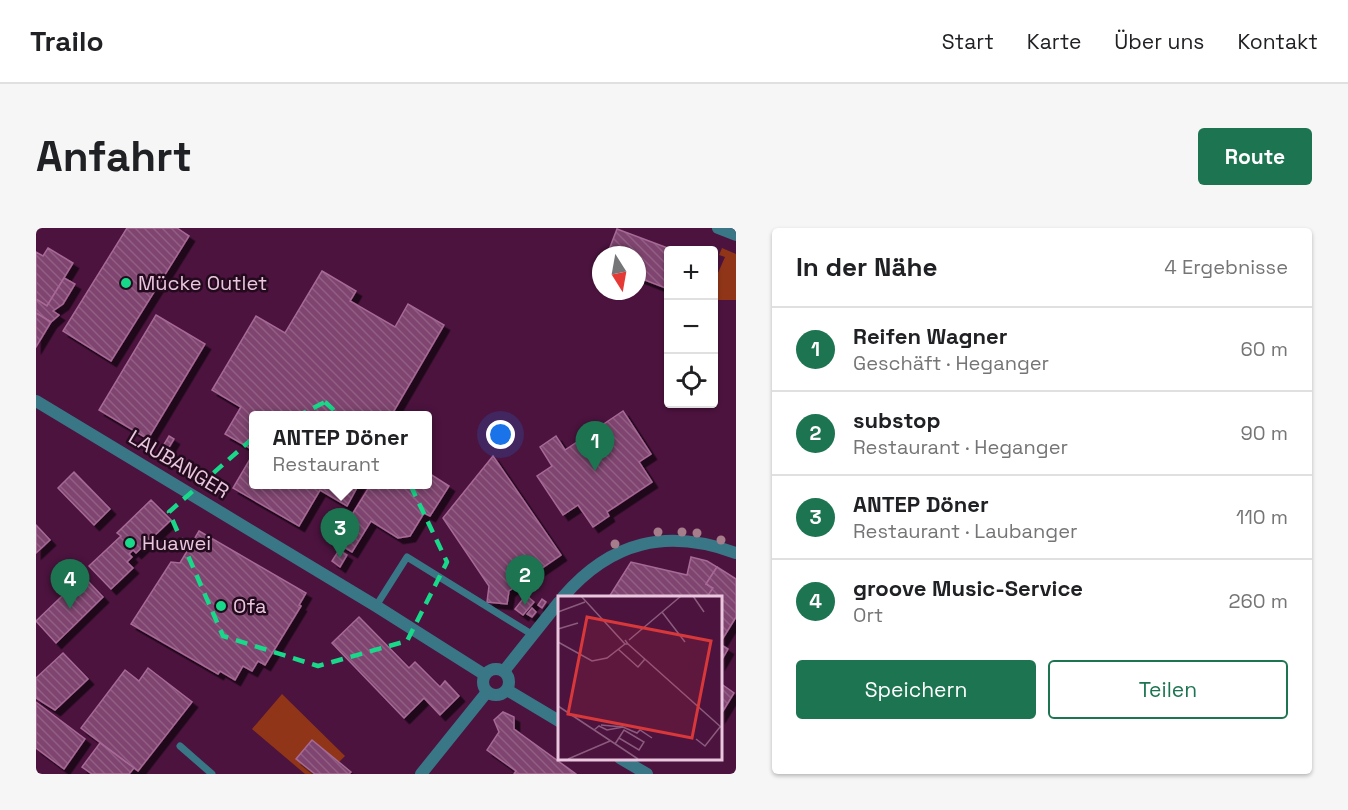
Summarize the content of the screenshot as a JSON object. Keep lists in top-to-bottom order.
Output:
{
  "streets": {
    "street": ["LAUBANGER"]
  },
  "places": ["Mücke Outlet", "Huawei", "Ofa"],
  "north": "bottom",
  "page": {
    "header": "Trailo",
    "nav": [
      "Start",
      "Karte",
      "Über uns",
      "Kontakt"
    ],
    "buttons": [
      "Route",
      ["Speichern", "Teilen"]
    ],
    "title": "Anfahrt",
    "heading": ["In der Nähe", "4 Ergebnisse"],
    "map_buttons": ["+", "−"],
    "list": [
      {
        "mark": "1",
        "name": "Reifen Wagner",
        "note": "Geschäft · Heganger",
        "value": "60 m"
      },
      {
        "mark": "2",
        "name": "substop",
        "note": "Restaurant · Heganger",
        "value": "90 m"
      },
      {
        "mark": "3",
        "name": "ANTEP Döner",
        "note": "Restaurant · Laubanger",
        "value": "110 m"
      },
      {
        "mark": "4",
        "name": "groove Music-Service",
        "note": "Ort",
        "value": "260 m"
      }
    ],
    "popup": ["ANTEP Döner", "Restaurant"],
    "pins": [
      "1",
      "3",
      "2",
      "4"
    ]
  }
}
